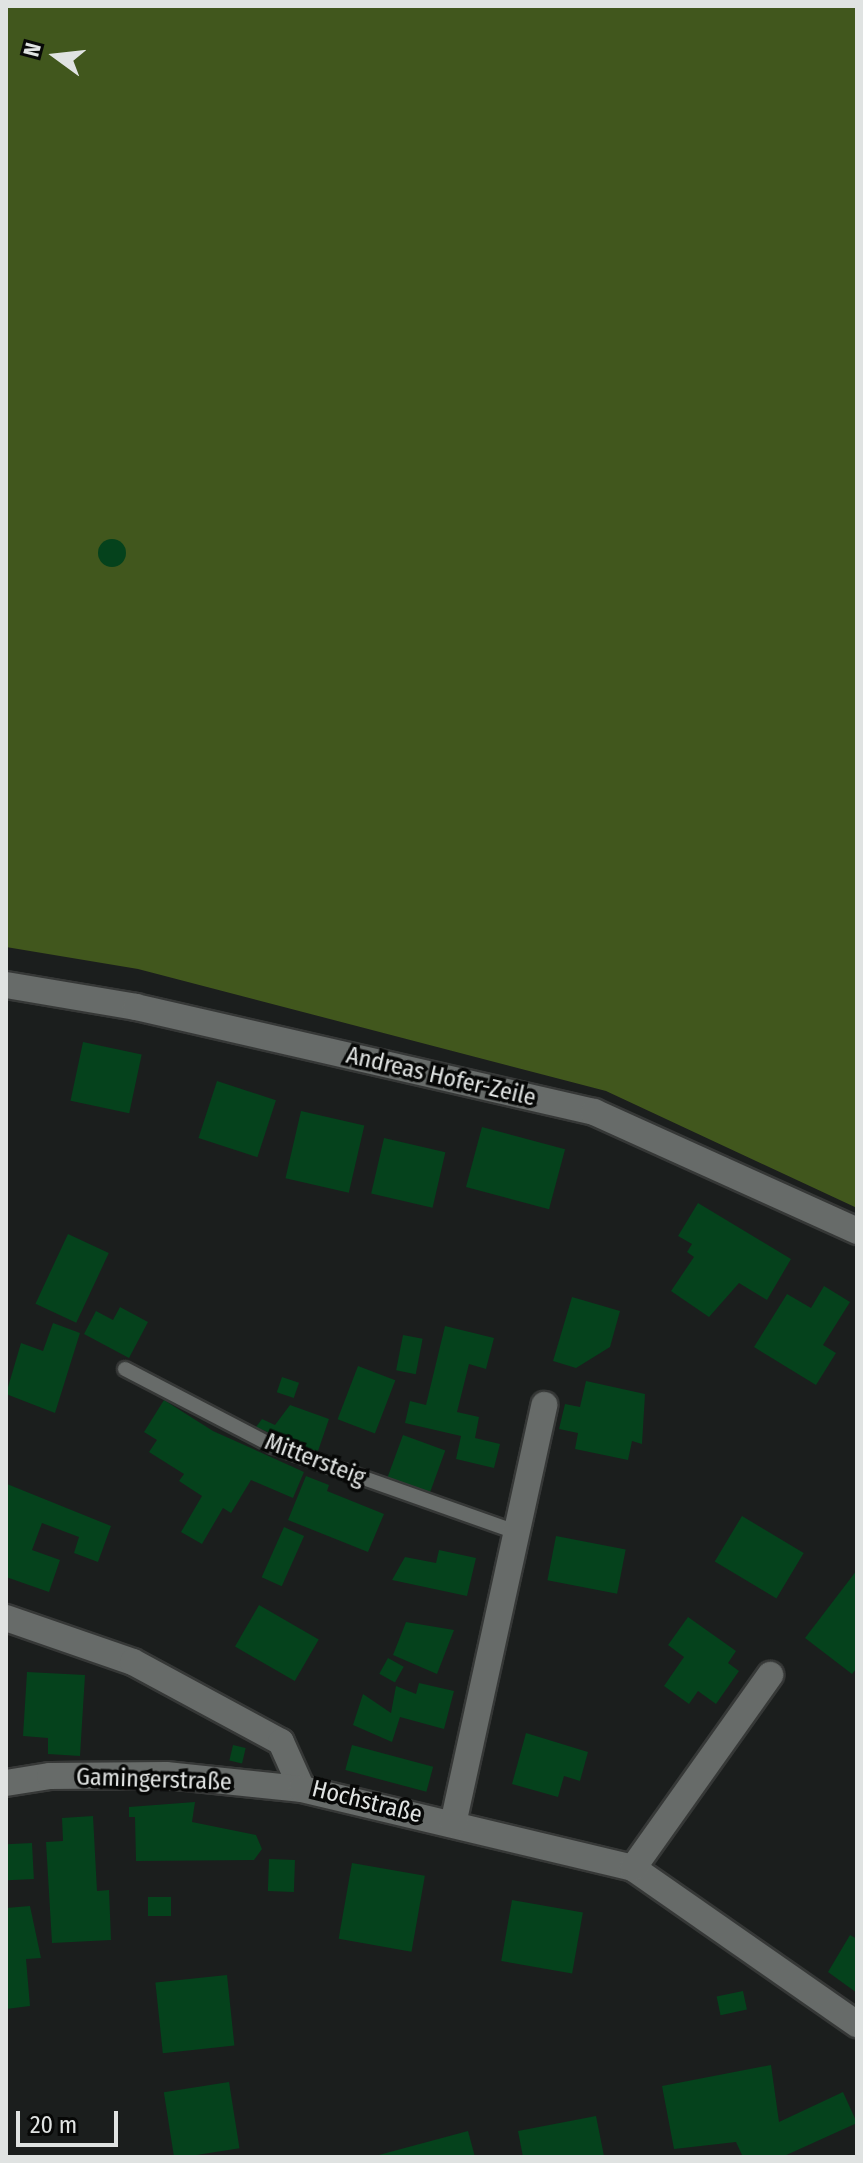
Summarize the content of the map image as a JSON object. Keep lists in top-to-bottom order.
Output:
{
  "streets": {
    "street": ["Andreas Hofer-Zeile", "Gamingerstraße", "Hochstraße"],
    "lane": ["Mittersteig"]
  },
  "crossings": [
    ["Gamingerstraße", "Hochstraße"]
  ],
  "scale_bar": "20 m",
  "north": "left"
}
